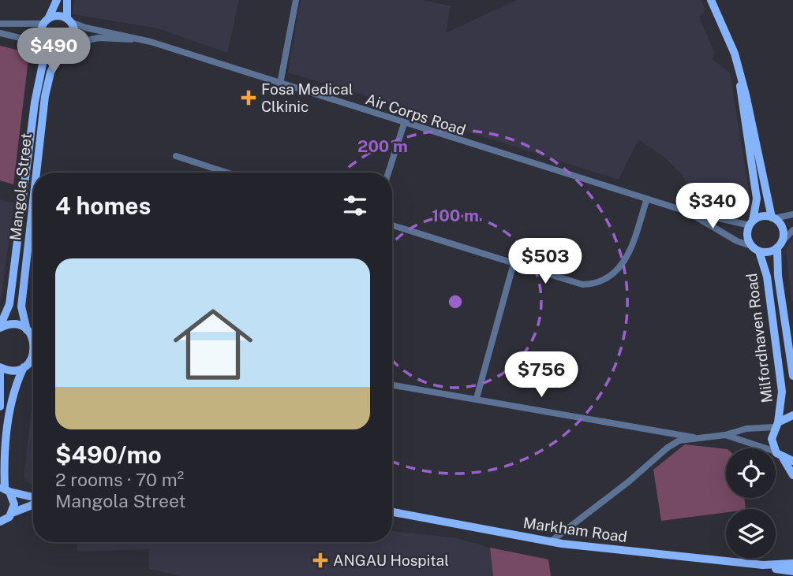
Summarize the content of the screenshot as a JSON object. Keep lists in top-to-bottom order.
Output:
{
  "streets": {
    "main road": ["Mangola Street", "Milfordhaven Road", "Markham Road"],
    "street": ["Air Corps Road"]
  },
  "crossings": [
    ["Air Corps Road", "Mangola Street"],
    ["Air Corps Road", "Milfordhaven Road"]
  ],
  "places": {
    "health": ["Fosa Medical Clkinic", "ANGAU Hospital"]
  },
  "page": {
    "price": [
      "$490",
      "$340",
      "$503",
      "$756"
    ],
    "heading": "4 homes",
    "list": [
      {
        "name": "$490/mo",
        "note": "2 rooms · 70 m² · Mangola Street"
      }
    ]
  },
  "rings": ["200 m", "100 m"]
}
